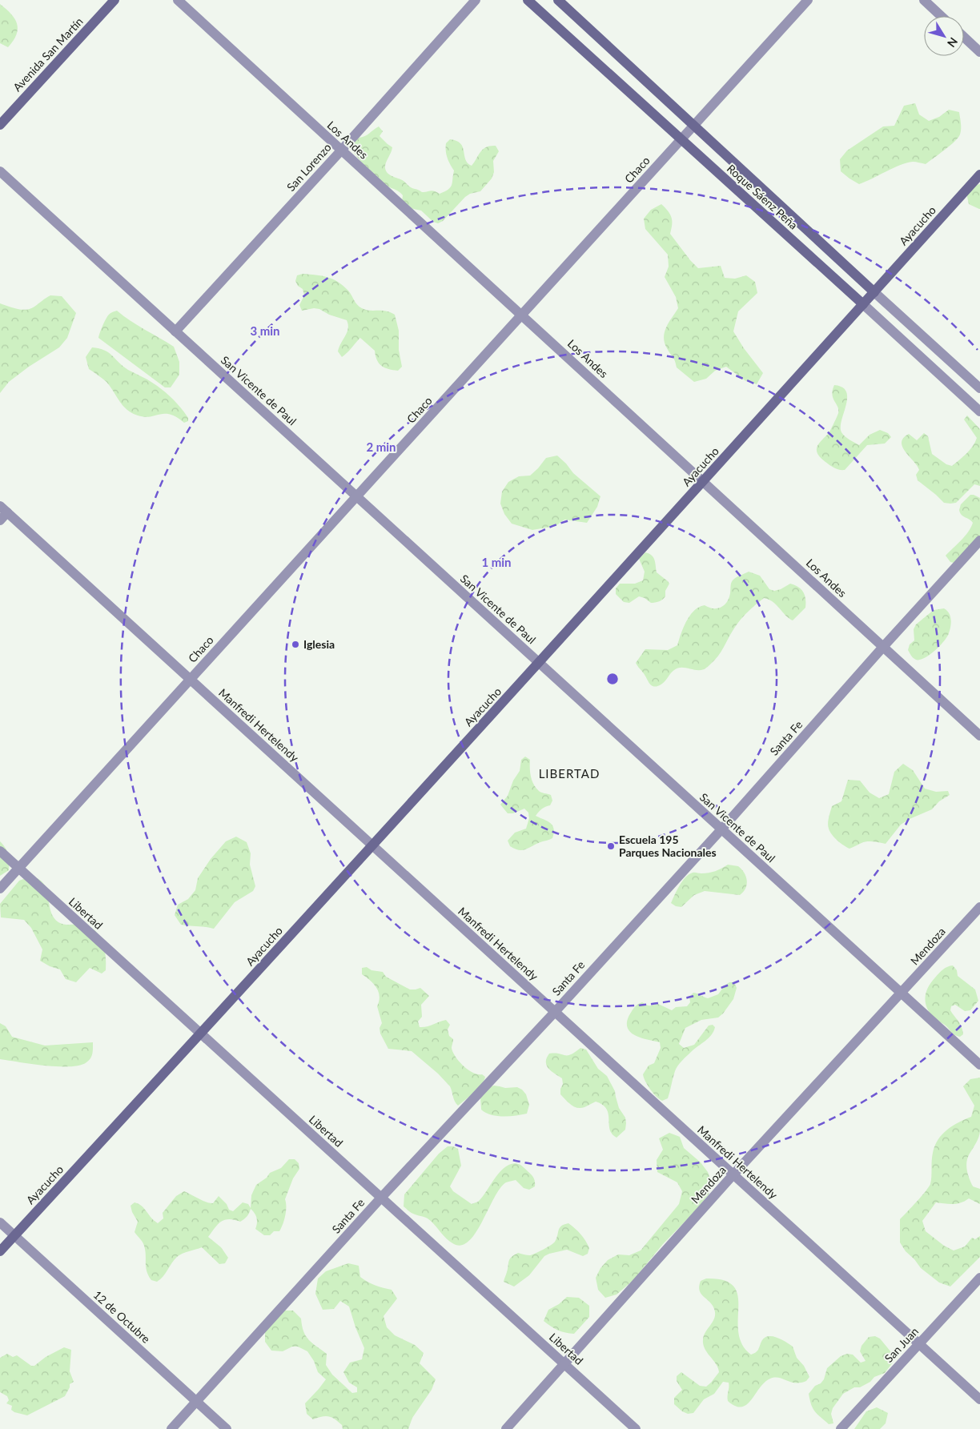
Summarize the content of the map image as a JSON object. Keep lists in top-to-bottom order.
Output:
{
  "streets": {
    "street": [
      "Avenida San Martín",
      "Los Andes",
      "San Lorenzo",
      "Chaco",
      "Roque Sáenz Peña",
      "Ayacucho",
      "San Vicente de Paul",
      "Manfredi Hertelendy",
      "Santa Fe",
      "Libertad",
      "Mendoza",
      "12 de Octubre",
      "San Juan"
    ]
  },
  "crossings": [
    ["Los Andes", "San Lorenzo"],
    ["Los Andes", "Chaco"],
    ["Los Andes", "Ayacucho"],
    ["Los Andes", "Santa Fe"],
    ["San Lorenzo", "San Vicente de Paul"],
    ["Chaco", "Roque Sáenz Peña"],
    ["Chaco", "San Vicente de Paul"],
    ["Chaco", "Manfredi Hertelendy"],
    ["Chaco", "Libertad"],
    ["Roque Sáenz Peña", "Ayacucho"],
    ["Ayacucho", "San Vicente de Paul"],
    ["Ayacucho", "Manfredi Hertelendy"],
    ["Ayacucho", "Libertad"],
    ["Ayacucho", "12 de Octubre"],
    ["San Vicente de Paul", "Santa Fe"],
    ["San Vicente de Paul", "Mendoza"],
    ["Manfredi Hertelendy", "Santa Fe"],
    ["Manfredi Hertelendy", "Mendoza"],
    ["Manfredi Hertelendy", "San Juan"],
    ["Santa Fe", "Libertad"],
    ["Santa Fe", "12 de Octubre"],
    ["Libertad", "Mendoza"]
  ],
  "districts": ["LIBERTAD"],
  "places": ["Iglesia", "Escuela 195 Parques Nacionales"],
  "north": "bottom right",
  "rings": ["3 min", "2 min", "1 min"]
}
